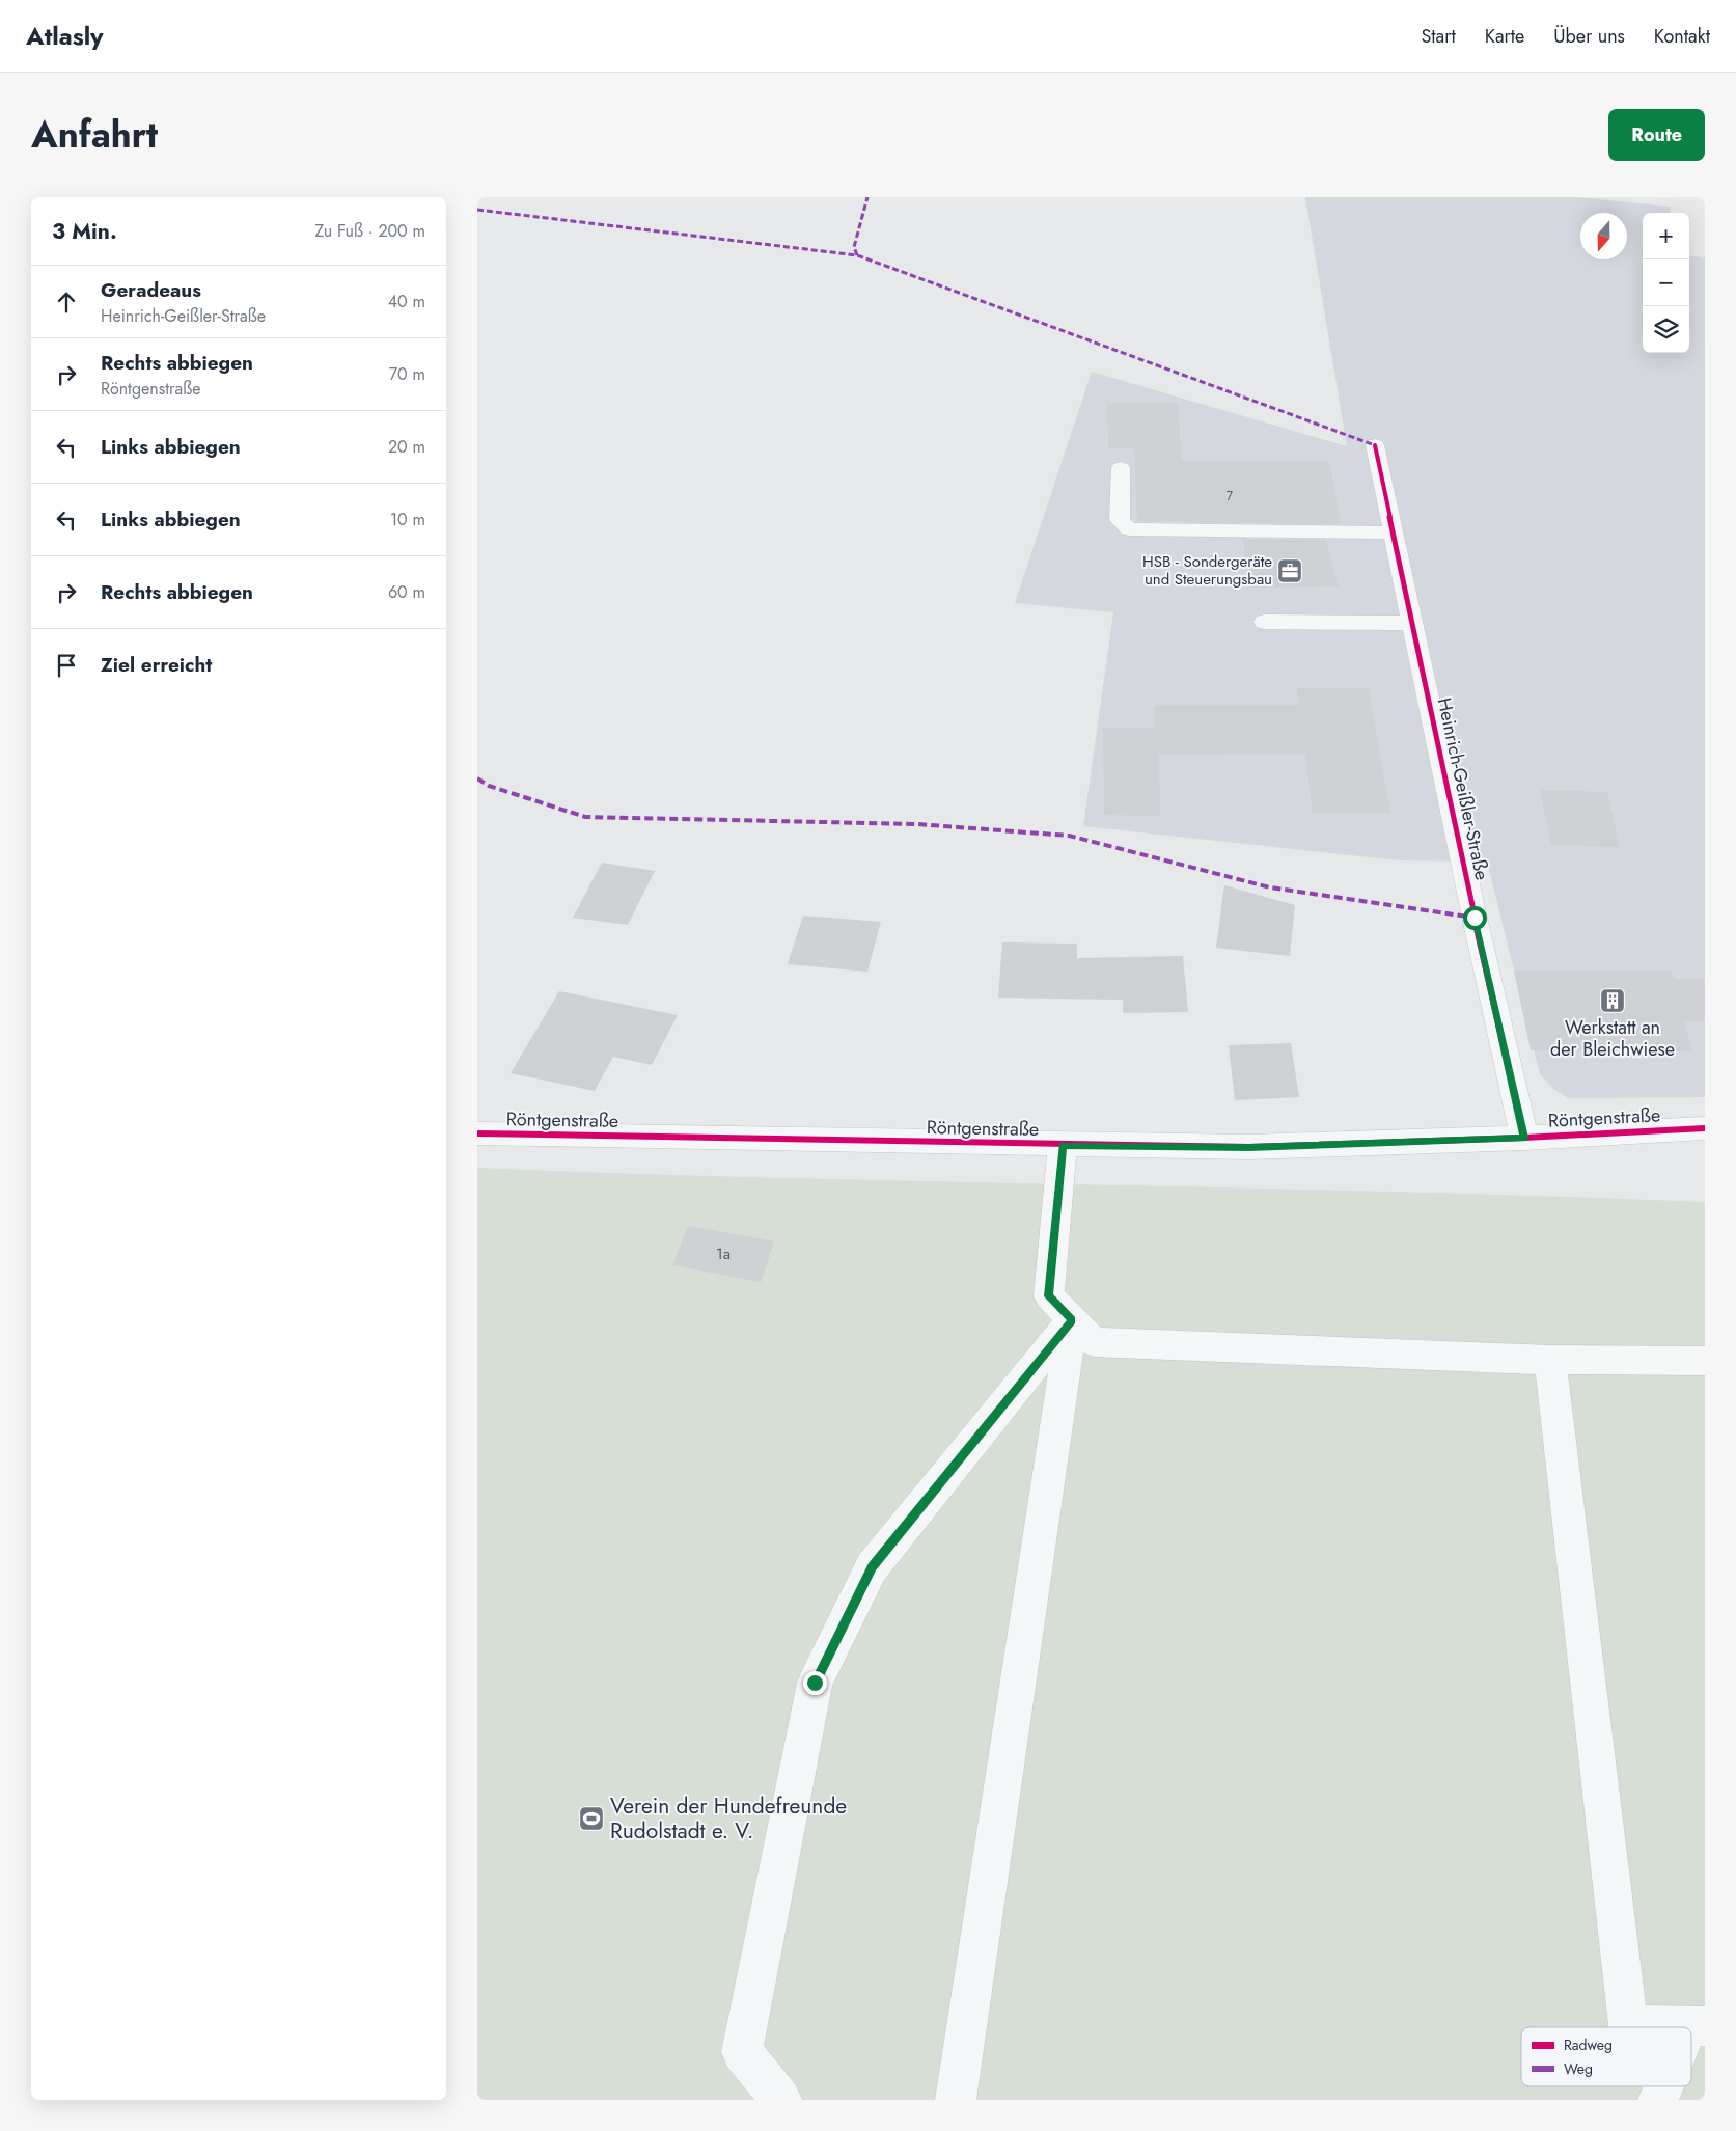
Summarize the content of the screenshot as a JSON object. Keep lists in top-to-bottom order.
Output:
{
  "streets": {
    "street": ["Heinrich-Geißler-Straße", "Röntgenstraße"]
  },
  "crossings": [
    ["Heinrich-Geißler-Straße", "Röntgenstraße"]
  ],
  "places": {
    "office": ["HSB - Sondergeräte und Steuerungsbau"],
    "building": ["Werkstatt an der Bleichwiese"],
    "sports": ["Verein der Hundefreunde Rudolstadt e. V."]
  },
  "house_numbers": ["7", "1a"],
  "legend": ["Radweg", "Weg"],
  "north": "bottom",
  "page": {
    "header": "Atlasly",
    "nav": [
      "Start",
      "Karte",
      "Über uns",
      "Kontakt"
    ],
    "title": "Anfahrt",
    "buttons": "Route",
    "heading": ["3 Min.", "Zu Fuß · 200 m"],
    "map_buttons": ["+", "−"],
    "list": [
      ["Geradeaus", "Heinrich-Geißler-Straße", "40 m"],
      ["Rechts abbiegen", "Röntgenstraße", "70 m"],
      ["Links abbiegen", "20 m"],
      ["Links abbiegen", "10 m"],
      ["Rechts abbiegen", "60 m"],
      "Ziel erreicht"
    ]
  }
}
